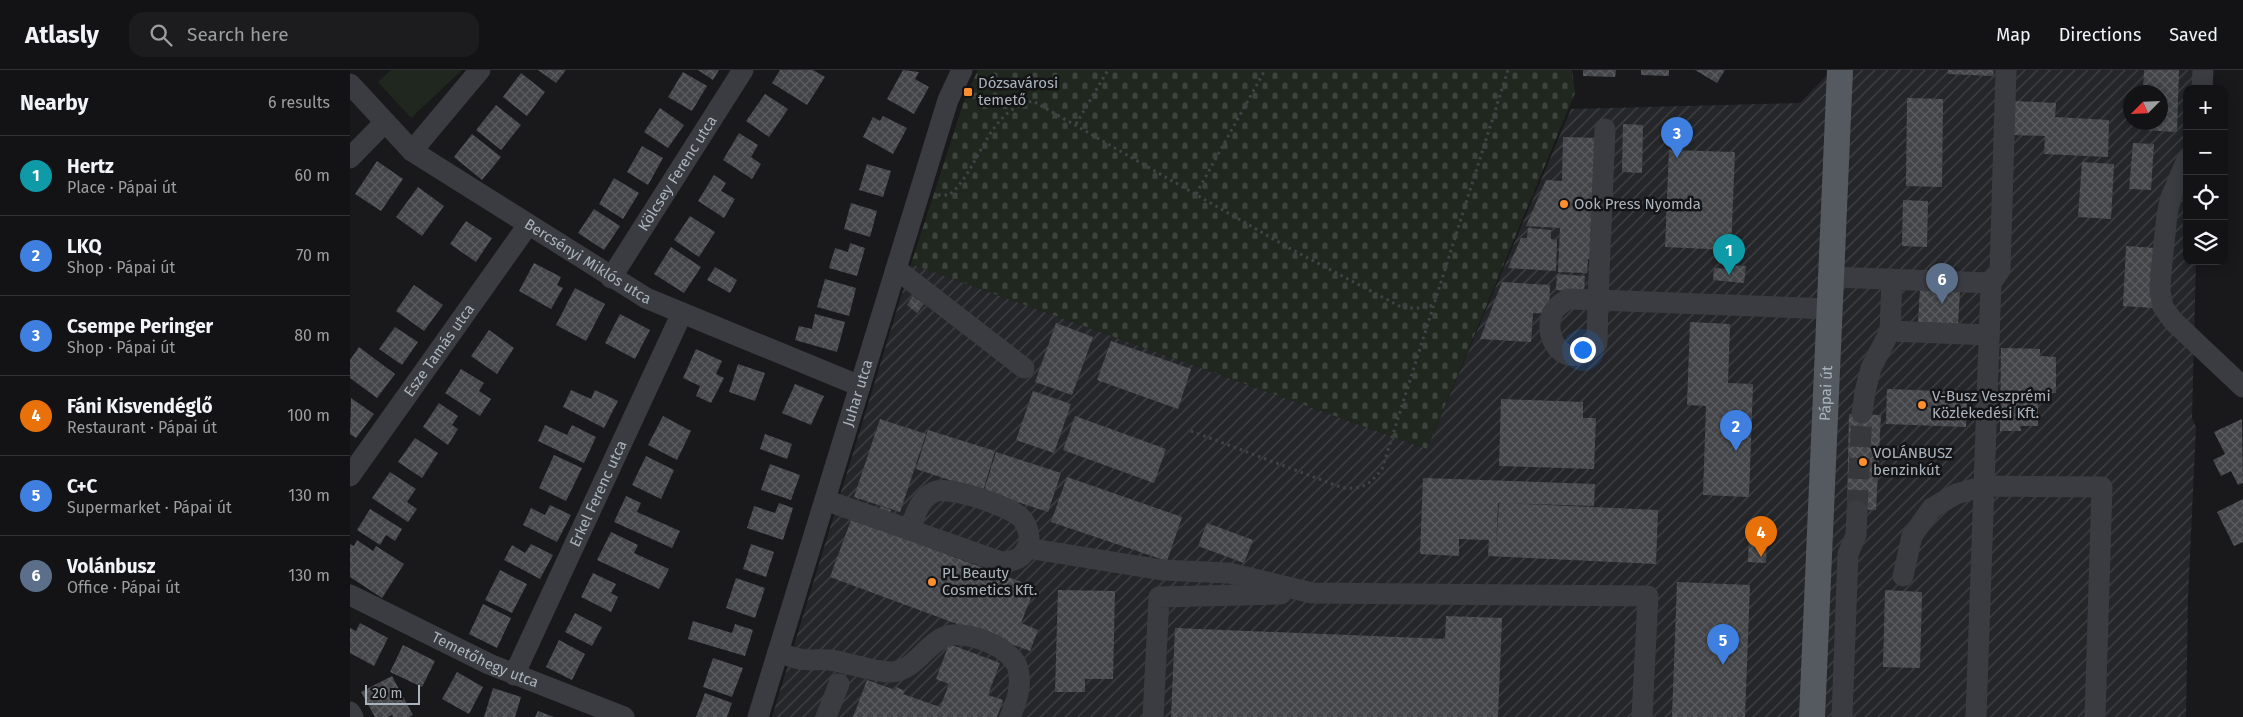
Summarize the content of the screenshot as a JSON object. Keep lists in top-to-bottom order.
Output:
{
  "streets": {
    "main road": ["Pápai út"],
    "street": [
      "Kölcsey Ferenc utca",
      "Bercsényi Miklós utca",
      "Esze Tamás utca",
      "Juhar utca",
      "Erkel Ferenc utca",
      "Temetőhegy utca"
    ]
  },
  "crossings": [
    ["Kölcsey Ferenc utca", "Bercsényi Miklós utca"],
    ["Bercsényi Miklós utca", "Esze Tamás utca"],
    ["Bercsényi Miklós utca", "Juhar utca"],
    ["Bercsényi Miklós utca", "Erkel Ferenc utca"],
    ["Erkel Ferenc utca", "Temetőhegy utca"]
  ],
  "places": {
    "transit": ["Dózsavárosi temető"],
    "other": [
      "Ook Press Nyomda",
      "V-Busz Veszprémi Közlekedési Kft.",
      "VOLÁNBUSZ benzinkút",
      "PL Beauty Cosmetics Kft."
    ]
  },
  "scale_bar": "20 m",
  "north": "bottom left",
  "page": {
    "header": "Atlasly",
    "search": "Search here",
    "nav": ["Map", "Directions", "Saved"],
    "heading": ["Nearby", "6 results"],
    "map_buttons": ["+", "−"],
    "pins": [
      "3",
      "1",
      "6",
      "2",
      "4",
      "5"
    ],
    "list": [
      {
        "mark": "1",
        "name": "Hertz",
        "note": "Place · Pápai út",
        "value": "60 m"
      },
      {
        "mark": "2",
        "name": "LKQ",
        "note": "Shop · Pápai út",
        "value": "70 m"
      },
      {
        "mark": "3",
        "name": "Csempe Peringer",
        "note": "Shop · Pápai út",
        "value": "80 m"
      },
      {
        "mark": "4",
        "name": "Fáni Kisvendéglő",
        "note": "Restaurant · Pápai út",
        "value": "100 m"
      },
      {
        "mark": "5",
        "name": "C+C",
        "note": "Supermarket · Pápai út",
        "value": "130 m"
      },
      {
        "mark": "6",
        "name": "Volánbusz",
        "note": "Office · Pápai út",
        "value": "130 m"
      }
    ],
    "scale": "20 m"
  }
}
